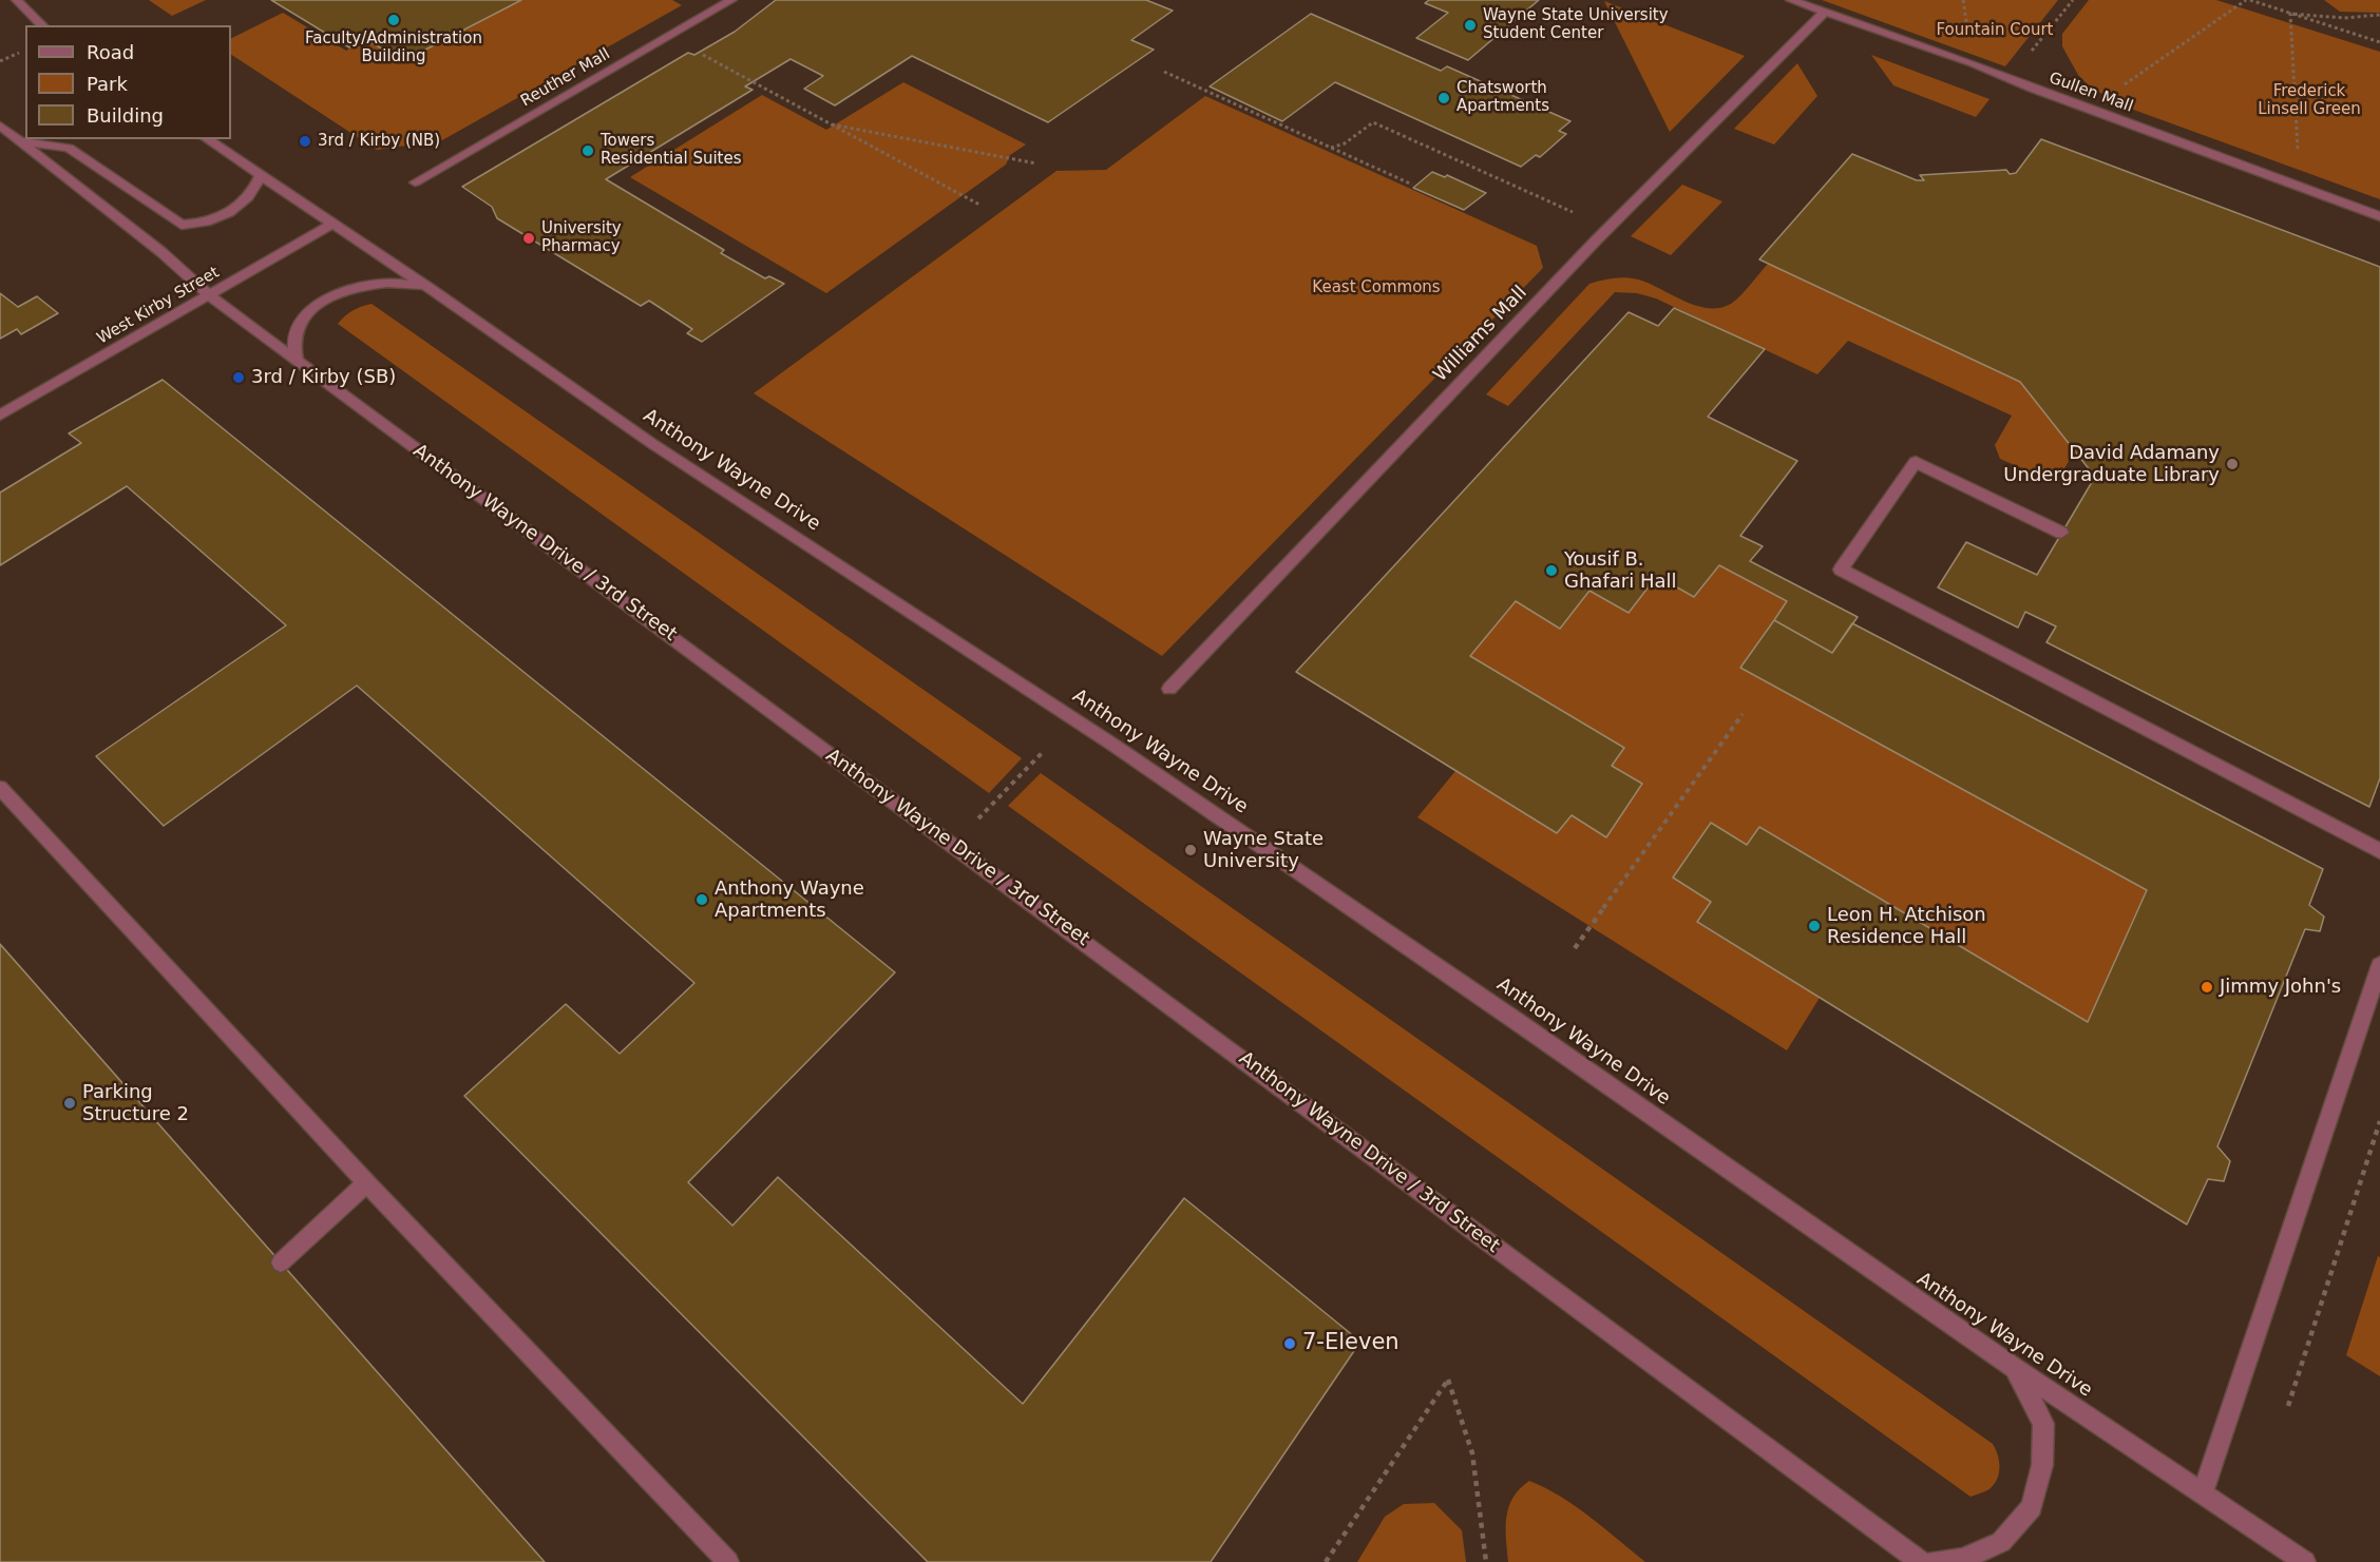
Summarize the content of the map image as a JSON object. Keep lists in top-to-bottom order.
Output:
{
  "streets": {
    "street": [
      "Reuther Mall",
      "Gullen Mall",
      "West Kirby Street",
      "Williams Mall",
      "Anthony Wayne Drive",
      "Anthony Wayne Drive / 3rd Street"
    ]
  },
  "crossings": [
    ["Gullen Mall", "Williams Mall"],
    ["West Kirby Street", "Anthony Wayne Drive"],
    ["West Kirby Street", "Anthony Wayne Drive / 3rd Street"]
  ],
  "parks": ["Fountain Court", "Frederick Linsell Green", "Keast Commons"],
  "places": [
    "Faculty/Administration Building",
    "Wayne State University Student Center",
    "Chatsworth Apartments",
    "3rd / Kirby (NB)",
    "Towers Residential Suites",
    "University Pharmacy",
    "3rd / Kirby (SB)",
    "David Adamany Undergraduate Library",
    "Yousif B. Ghafari Hall",
    "Wayne State University",
    "Anthony Wayne Apartments",
    "Leon H. Atchison Residence Hall",
    "Jimmy John's",
    "Parking Structure 2",
    "7-Eleven"
  ],
  "legend": ["Road", "Park", "Building"]
}
